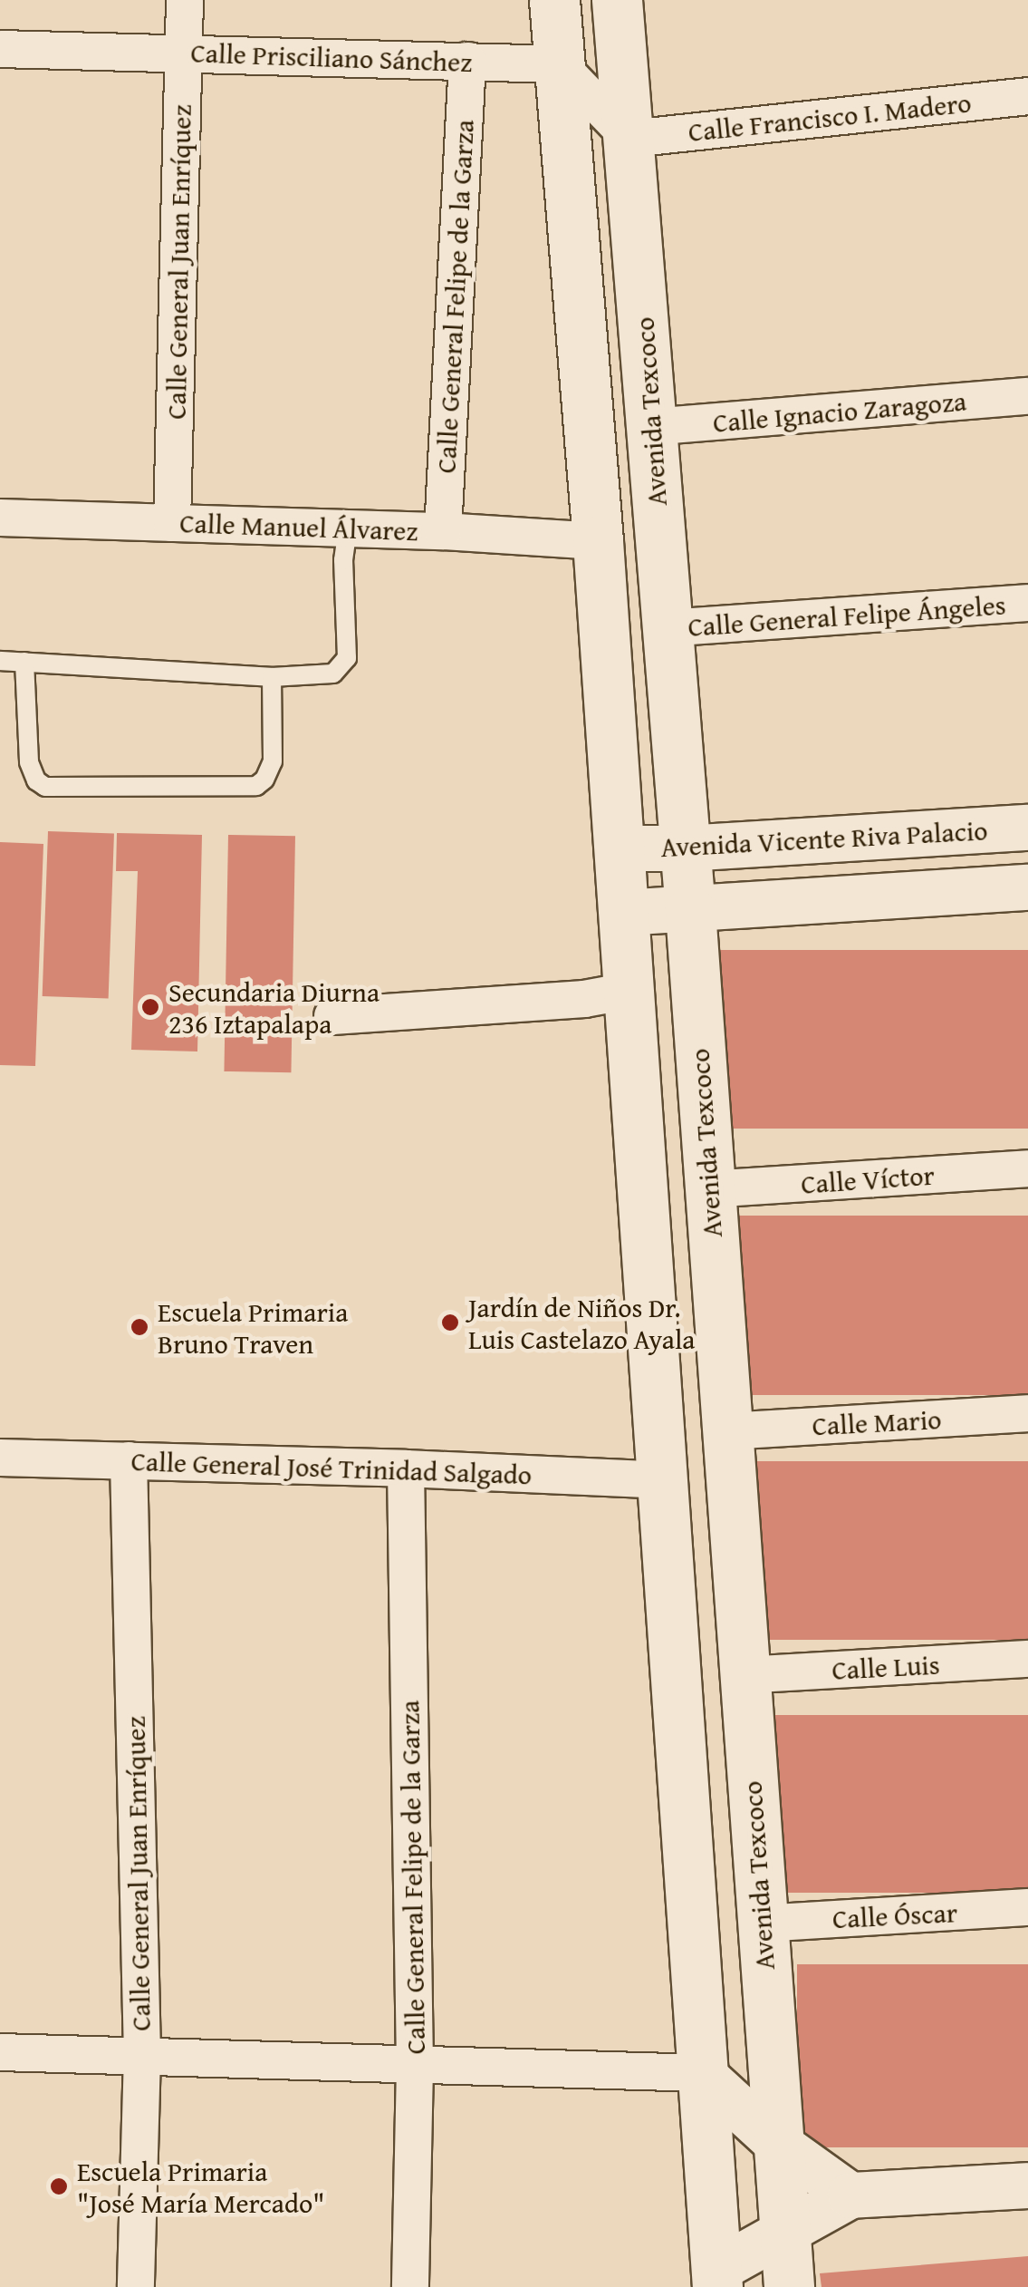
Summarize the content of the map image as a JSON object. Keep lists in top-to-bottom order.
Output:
{
  "streets": {
    "main road": ["Avenida Texcoco"],
    "street": [
      "Calle Prisciliano Sánchez",
      "Calle Francisco I. Madero",
      "Calle General Juan Enríquez",
      "Calle General Felipe de la Garza",
      "Calle Ignacio Zaragoza",
      "Calle Manuel Álvarez",
      "Calle General Felipe Ángeles",
      "Avenida Vicente Riva Palacio",
      "Calle Víctor",
      "Calle Mario",
      "Calle General José Trinidad Salgado",
      "Calle Luis",
      "Calle Óscar"
    ]
  },
  "crossings": [
    ["Calle Prisciliano Sánchez", "Calle General Juan Enríquez"],
    ["Calle Prisciliano Sánchez", "Calle General Felipe de la Garza"],
    ["Calle Francisco I. Madero", "Avenida Texcoco"],
    ["Calle General Juan Enríquez", "Calle Manuel Álvarez"],
    ["Calle General Juan Enríquez", "Calle General José Trinidad Salgado"],
    ["Calle General Felipe de la Garza", "Calle Manuel Álvarez"],
    ["Calle General Felipe de la Garza", "Calle General José Trinidad Salgado"],
    ["Avenida Texcoco", "Calle Ignacio Zaragoza"],
    ["Avenida Texcoco", "Calle General Felipe Ángeles"],
    ["Avenida Texcoco", "Avenida Vicente Riva Palacio"],
    ["Avenida Texcoco", "Calle Víctor"],
    ["Avenida Texcoco", "Calle Mario"],
    ["Avenida Texcoco", "Calle Luis"],
    ["Avenida Texcoco", "Calle Óscar"]
  ],
  "places": [
    "Secundaria Diurna 236 Iztapalapa",
    "Jardín de Niños Dr. Luis Castelazo Ayala",
    "Escuela Primaria Bruno Traven",
    "Escuela Primaria \"José María Mercado\""
  ]
}
